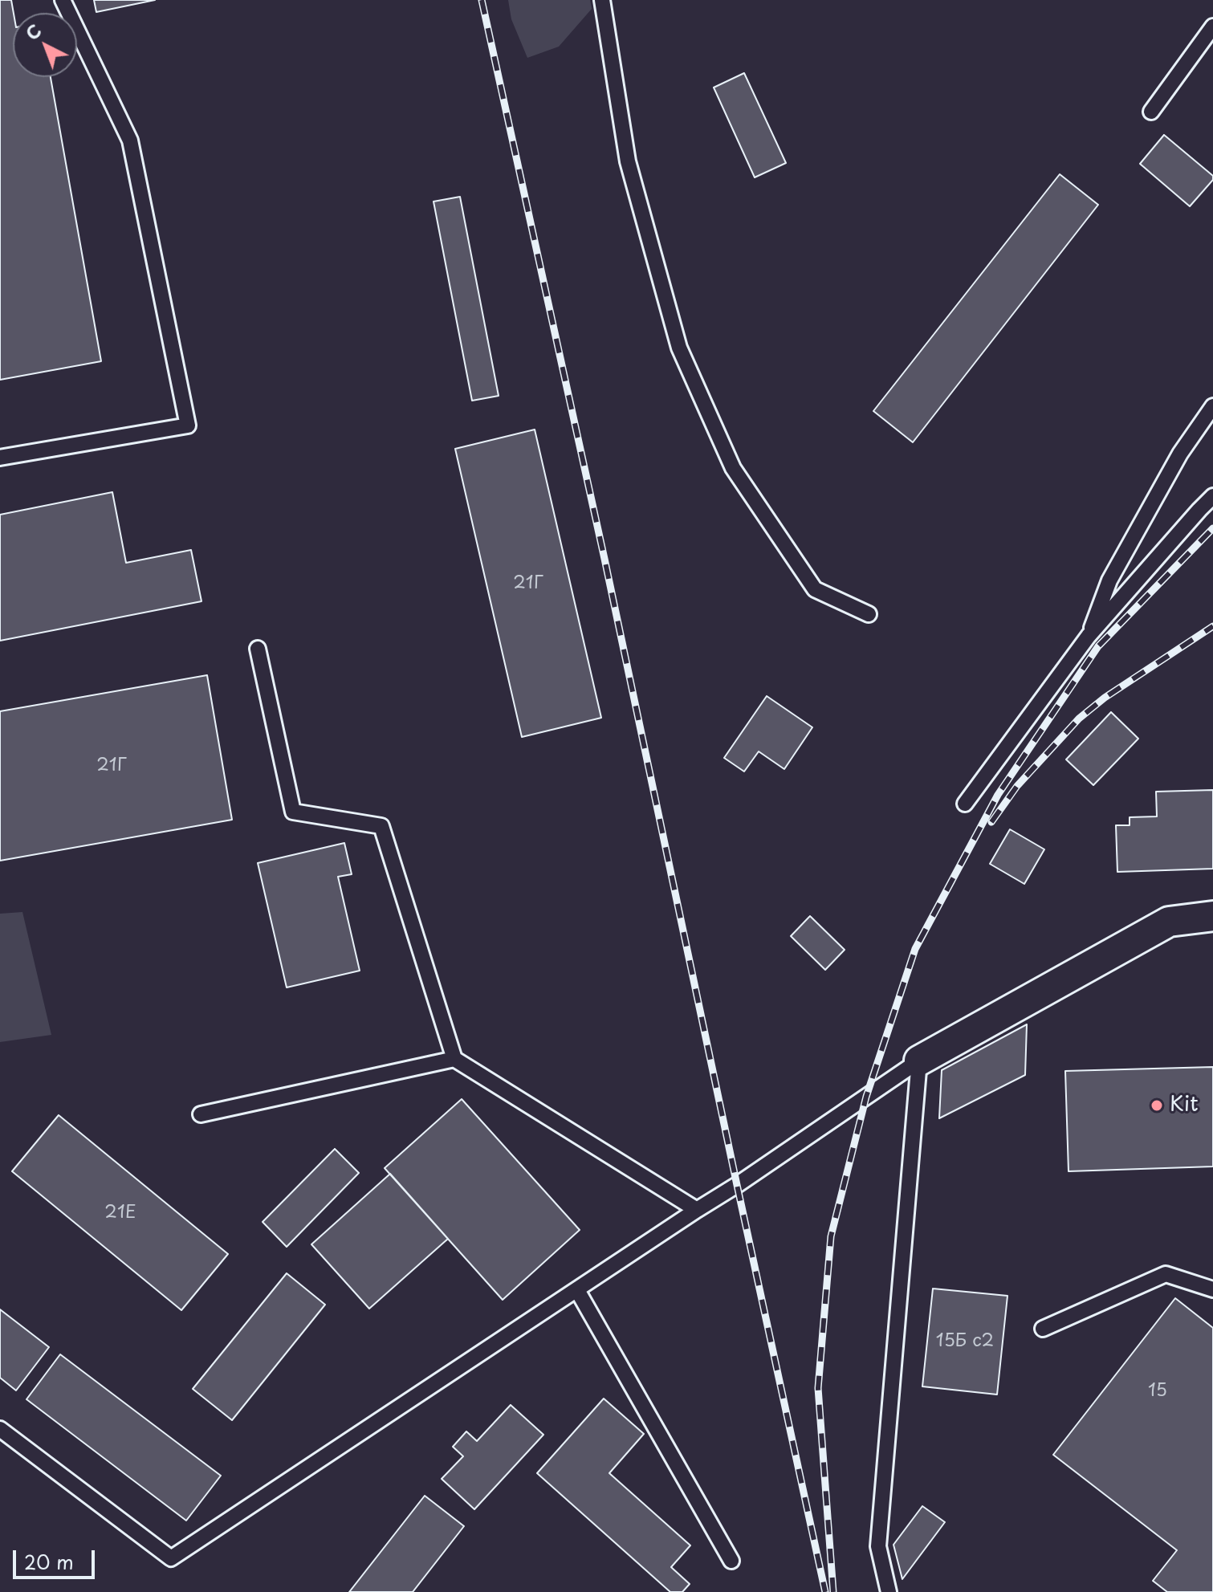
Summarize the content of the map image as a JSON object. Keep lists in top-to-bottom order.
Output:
{
  "places": ["Kit"],
  "house_numbers": [
    "21Г",
    "21Г",
    "21Е",
    "15Б с2",
    "15"
  ],
  "scale_bar": "20 m",
  "north": "top left"
}
